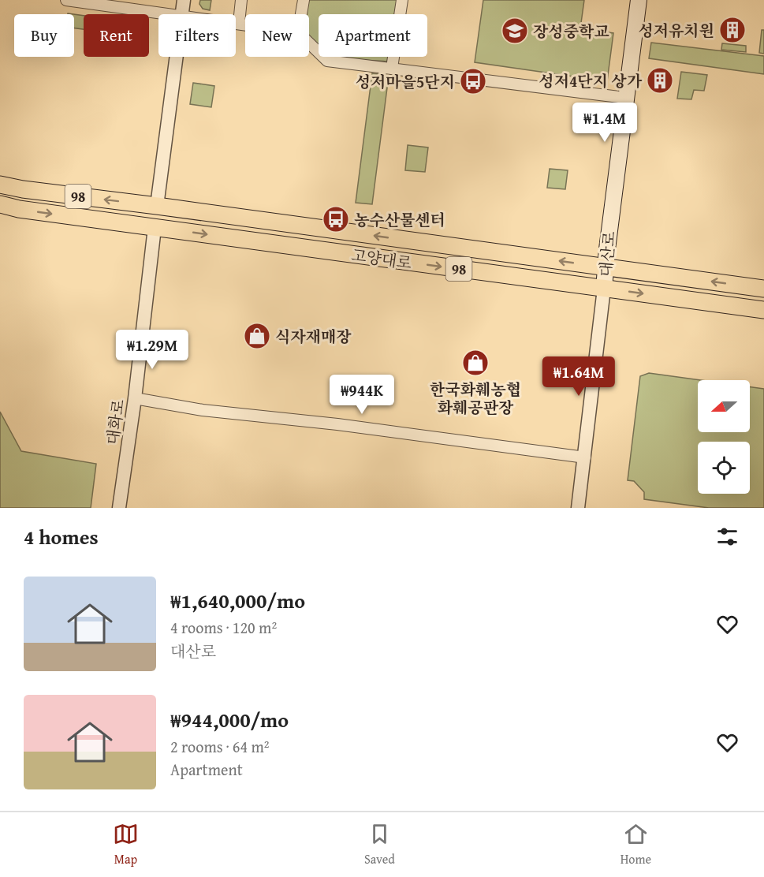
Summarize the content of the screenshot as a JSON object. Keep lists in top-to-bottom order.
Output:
{
  "streets": {
    "main road": ["98", "대산로", "고양대로"],
    "street": ["대화로"]
  },
  "crossings": [
    ["대산로", "고양대로"],
    ["고양대로", "대화로"]
  ],
  "places": {
    "building": ["성저유치원", "성저4단지 상가"],
    "school or university": ["장성중학교"],
    "bus stop": ["성저마을5단지", "농수산물센터"],
    "shop": ["식자재매장", "한국화훼농협 화훼공판장"]
  },
  "north": "left",
  "page": {
    "chip": [
      "Buy",
      "Rent",
      "Filters",
      "New",
      "Apartment"
    ],
    "price": [
      "₩1.4M",
      "₩1.29M",
      "₩1.64M",
      "₩944K"
    ],
    "heading": "4 homes",
    "list": [
      {
        "name": "₩1,640,000/mo",
        "note": "4 rooms · 120 m² · 대산로"
      },
      {
        "name": "₩944,000/mo",
        "note": "2 rooms · 64 m² · Apartment"
      }
    ],
    "tabs": ["Map", "Saved", "Home"]
  }
}
